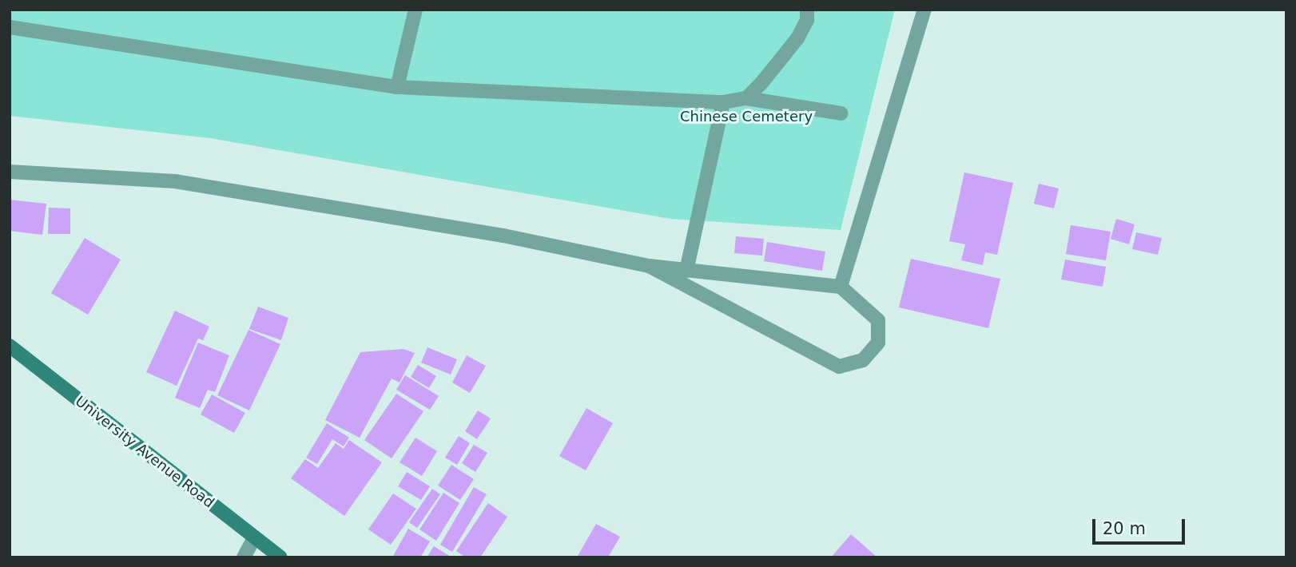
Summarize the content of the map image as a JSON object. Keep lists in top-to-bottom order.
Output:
{
  "streets": {
    "main road": ["University Avenue Road"]
  },
  "parks": ["Chinese Cemetery"],
  "scale_bar": "20 m"
}
